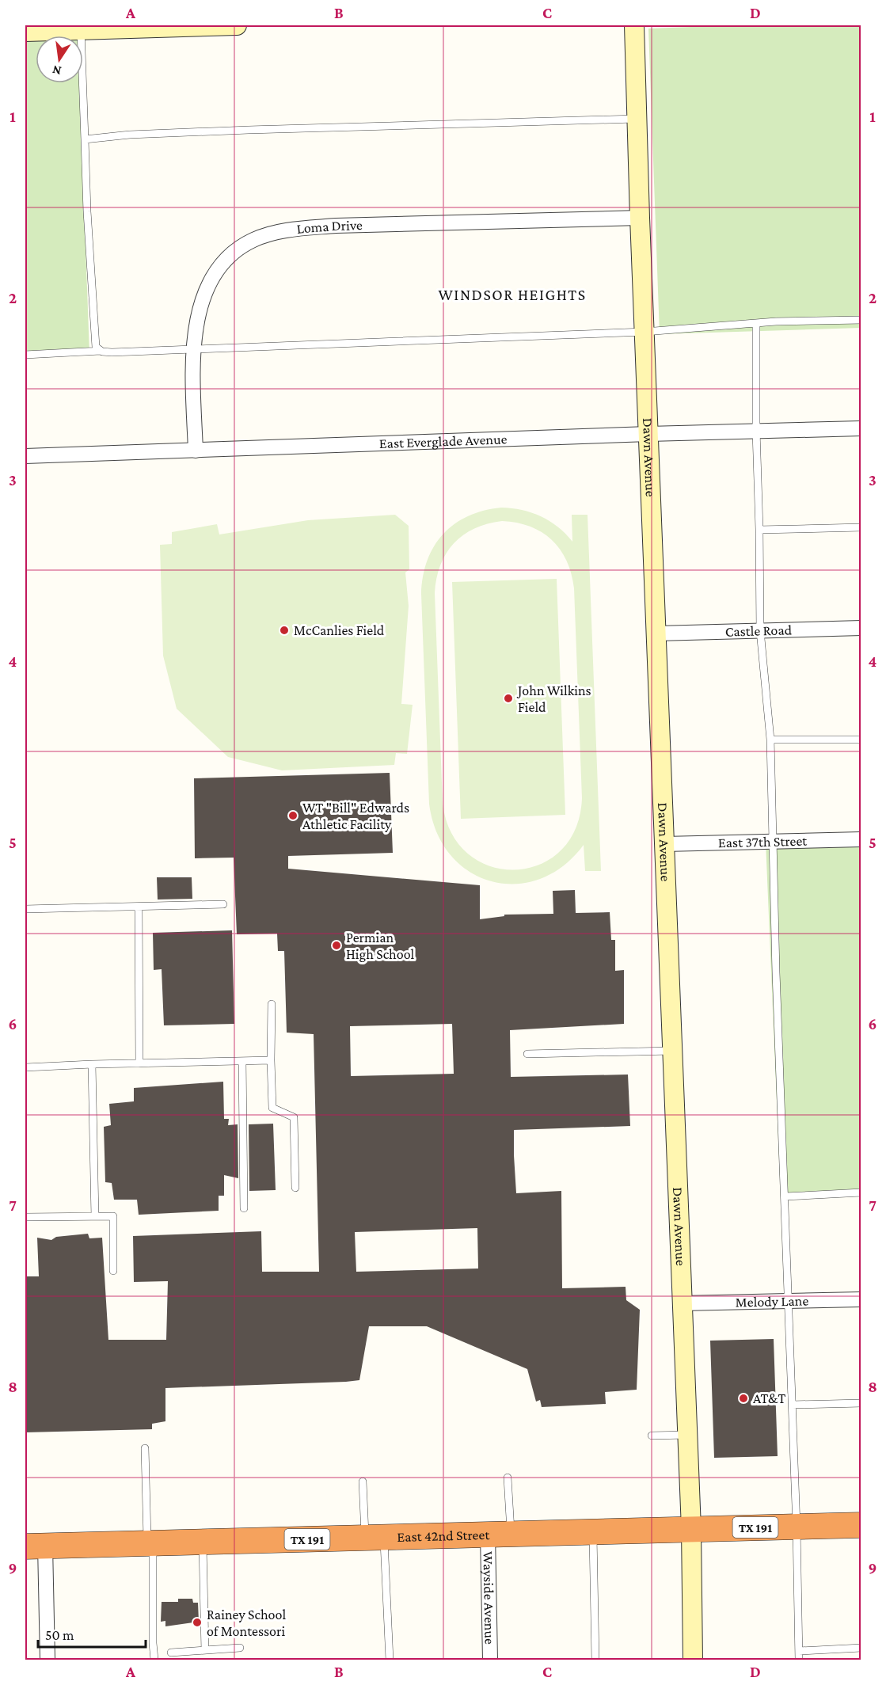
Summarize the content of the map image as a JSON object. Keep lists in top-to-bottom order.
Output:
{
  "streets": {
    "highway": ["TX 191", "East 42nd Street"],
    "street": [
      "Loma Drive",
      "East Everglade Avenue",
      "Dawn Avenue",
      "Castle Road",
      "East 37th Street",
      "Melody Lane",
      "Wayside Avenue"
    ]
  },
  "crossings": [
    ["Loma Drive", "East Everglade Avenue"],
    ["Loma Drive", "Dawn Avenue"],
    ["East Everglade Avenue", "Dawn Avenue"],
    ["Dawn Avenue", "Castle Road"],
    ["Dawn Avenue", "East 37th Street"],
    ["Dawn Avenue", "Melody Lane"],
    ["Dawn Avenue", "East 42nd Street"],
    ["East 42nd Street", "Wayside Avenue"]
  ],
  "districts": ["WINDSOR HEIGHTS"],
  "places": [
    "McCanlies Field",
    "John Wilkins Field",
    "WT \"Bill\" Edwards Athletic Facility",
    "Permian High School",
    "AT&T",
    "Rainey School of Montessori"
  ],
  "scale_bar": "50 m",
  "north": "bottom",
  "grid": {
    "columns": [
      "A",
      "B",
      "C",
      "D"
    ],
    "rows": [
      "1",
      "2",
      "3",
      "4",
      "5",
      "6",
      "7",
      "8",
      "9"
    ]
  }
}
